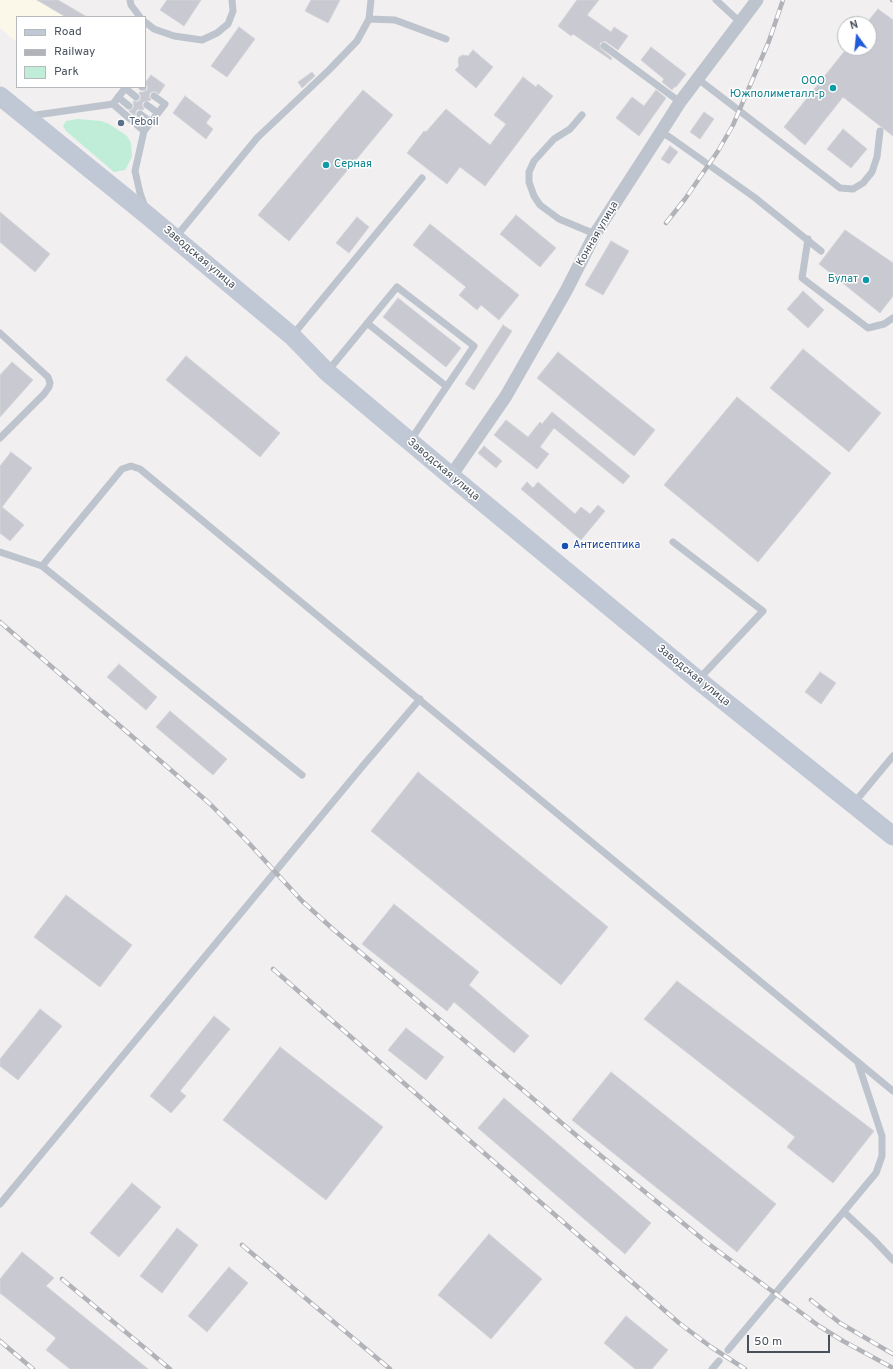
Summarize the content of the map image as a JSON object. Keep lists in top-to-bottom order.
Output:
{
  "streets": {
    "street": ["Конная улица", "Заводская улица"]
  },
  "crossings": [
    ["Конная улица", "Заводская улица"]
  ],
  "places": [
    "ООО Южполиметалл-р",
    "Teboil",
    "Серная",
    "Булат",
    "Антисептика"
  ],
  "legend": ["Road", "Railway", "Park"],
  "scale_bar": "50 m",
  "north": "top"
}
